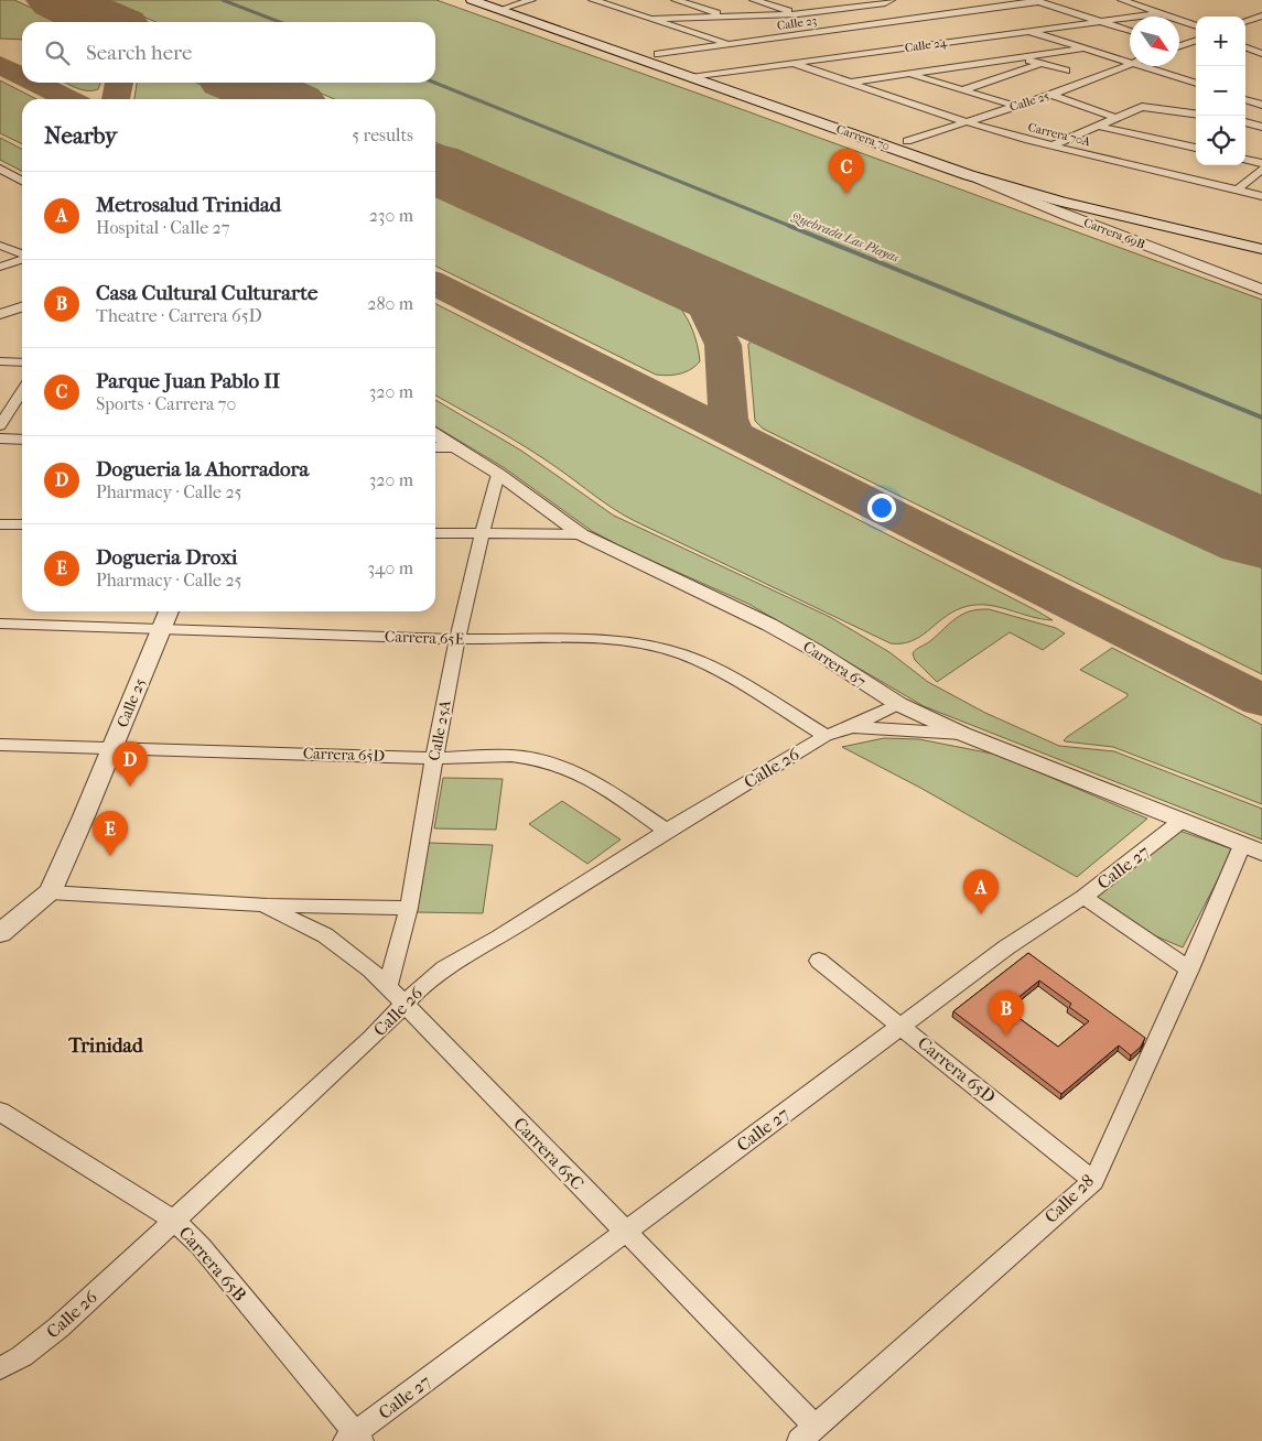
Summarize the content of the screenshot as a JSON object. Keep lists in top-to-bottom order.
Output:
{
  "streets": {
    "main road": ["Carrera 70"],
    "street": [
      "Calle 23",
      "Calle 24",
      "Calle 25",
      "Carrera 70A",
      "Carrera 69B",
      "Carrera 65E",
      "Carrera 67",
      "Calle 25A",
      "Carrera 65D",
      "Calle 26",
      "Calle 27",
      "Carrera 65C",
      "Calle 28",
      "Carrera 65B"
    ]
  },
  "crossings": [
    ["Calle 23", "Carrera 70"],
    ["Calle 24", "Carrera 70A"],
    ["Calle 24", "Carrera 70"],
    ["Calle 25", "Carrera 70A"],
    ["Calle 25", "Carrera 70"],
    ["Calle 25", "Carrera 65E"],
    ["Calle 25", "Carrera 65D"],
    ["Calle 25", "Carrera 65C"],
    ["Carrera 70", "Carrera 69B"],
    ["Carrera 65E", "Calle 25A"],
    ["Carrera 65E", "Calle 26"],
    ["Carrera 67", "Calle 25A"],
    ["Carrera 67", "Calle 26"],
    ["Carrera 67", "Calle 27"],
    ["Carrera 67", "Calle 28"],
    ["Calle 25A", "Carrera 65D"],
    ["Calle 25A", "Carrera 65C"],
    ["Carrera 65D", "Calle 26"],
    ["Carrera 65D", "Calle 27"],
    ["Carrera 65D", "Calle 28"],
    ["Calle 26", "Carrera 65C"],
    ["Calle 26", "Carrera 65B"],
    ["Calle 27", "Carrera 65C"],
    ["Calle 27", "Carrera 65B"],
    ["Carrera 65C", "Calle 28"]
  ],
  "districts": ["Trinidad"],
  "water": ["Quebrada Las Playas"],
  "north": "bottom right",
  "page": {
    "map_buttons": ["+", "−"],
    "search": "Search here",
    "heading": ["Nearby", "5 results"],
    "pins": [
      "C",
      "D",
      "E",
      "A",
      "B"
    ],
    "list": [
      {
        "mark": "A",
        "name": "Metrosalud Trinidad",
        "note": "Hospital · Calle 27",
        "value": "230 m"
      },
      {
        "mark": "B",
        "name": "Casa Cultural Culturarte",
        "note": "Theatre · Carrera 65D",
        "value": "280 m"
      },
      {
        "mark": "C",
        "name": "Parque Juan Pablo II",
        "note": "Sports · Carrera 70",
        "value": "320 m"
      },
      {
        "mark": "D",
        "name": "Dogueria la Ahorradora",
        "note": "Pharmacy · Calle 25",
        "value": "320 m"
      },
      {
        "mark": "E",
        "name": "Dogueria Droxi",
        "note": "Pharmacy · Calle 25",
        "value": "340 m"
      }
    ]
  }
}
